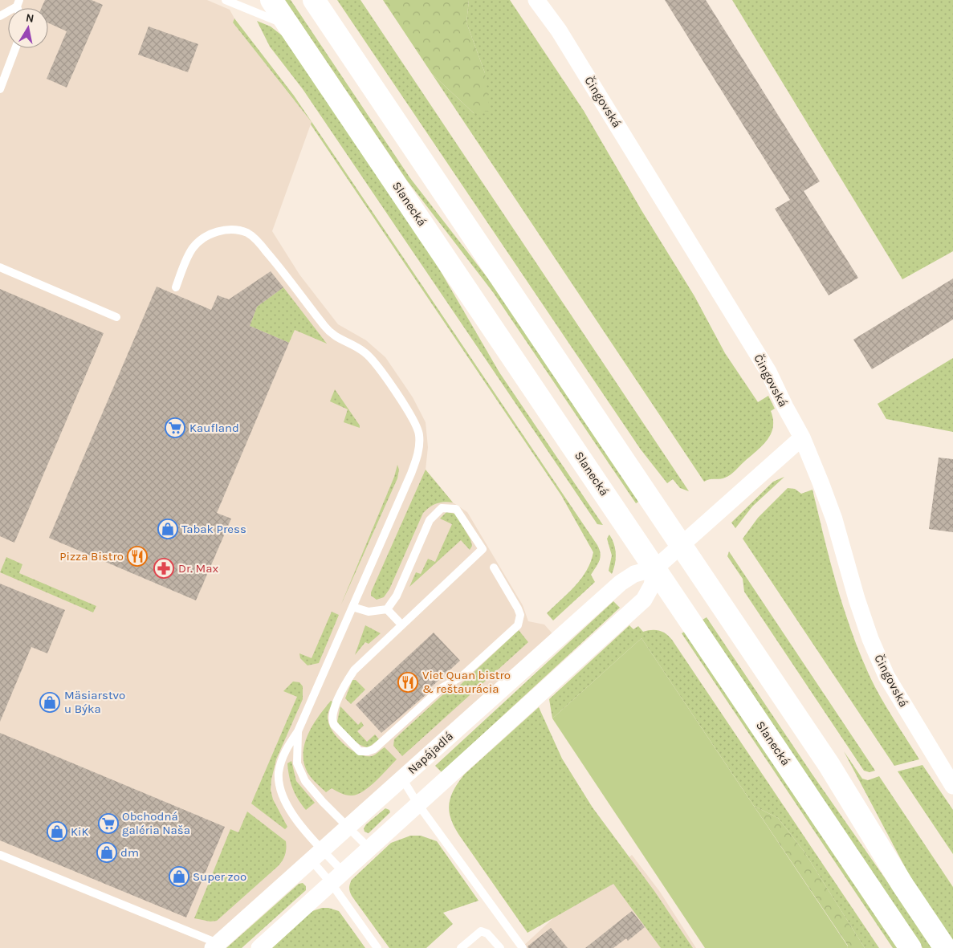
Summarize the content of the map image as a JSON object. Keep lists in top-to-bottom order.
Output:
{
  "streets": {
    "main road": ["Slanecká"],
    "street": ["Čingovská", "Napájadlá"]
  },
  "crossings": [
    ["Čingovská", "Napájadlá"],
    ["Slanecká", "Napájadlá"]
  ],
  "places": {
    "supermarket": ["Kaufland", "Obchodná galéria Naša"],
    "shop": [
      "Tabak Press",
      "Mäsiarstvo u Býka",
      "KiK",
      "dm",
      "Super zoo"
    ],
    "restaurant": ["Pizza Bistro", "Viet Quan bistro & reštaurácia"],
    "pharmacy": ["Dr. Max"]
  },
  "north": "top"
}
